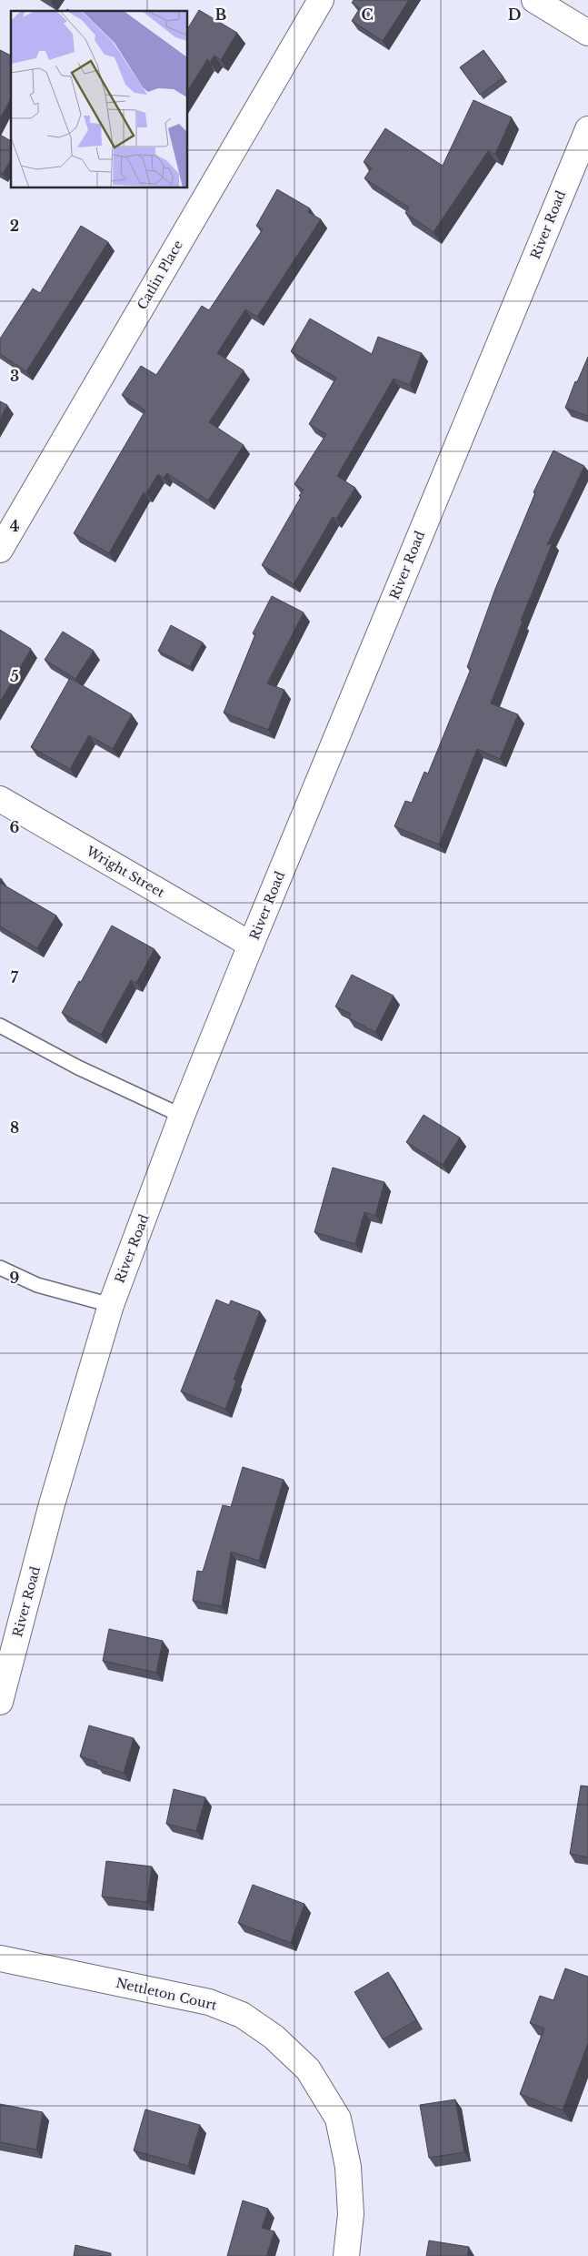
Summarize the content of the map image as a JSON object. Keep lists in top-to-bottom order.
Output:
{
  "streets": {
    "main road": [
      "River Road",
      "Catlin Place",
      "Wright Street",
      "Nettleton Court"
    ]
  },
  "crossings": [
    ["River Road", "Wright Street"]
  ],
  "grid": {
    "columns": ["B", "C", "D"],
    "rows": [
      "2",
      "3",
      "4",
      "5",
      "6",
      "7",
      "8",
      "9"
    ]
  }
}
